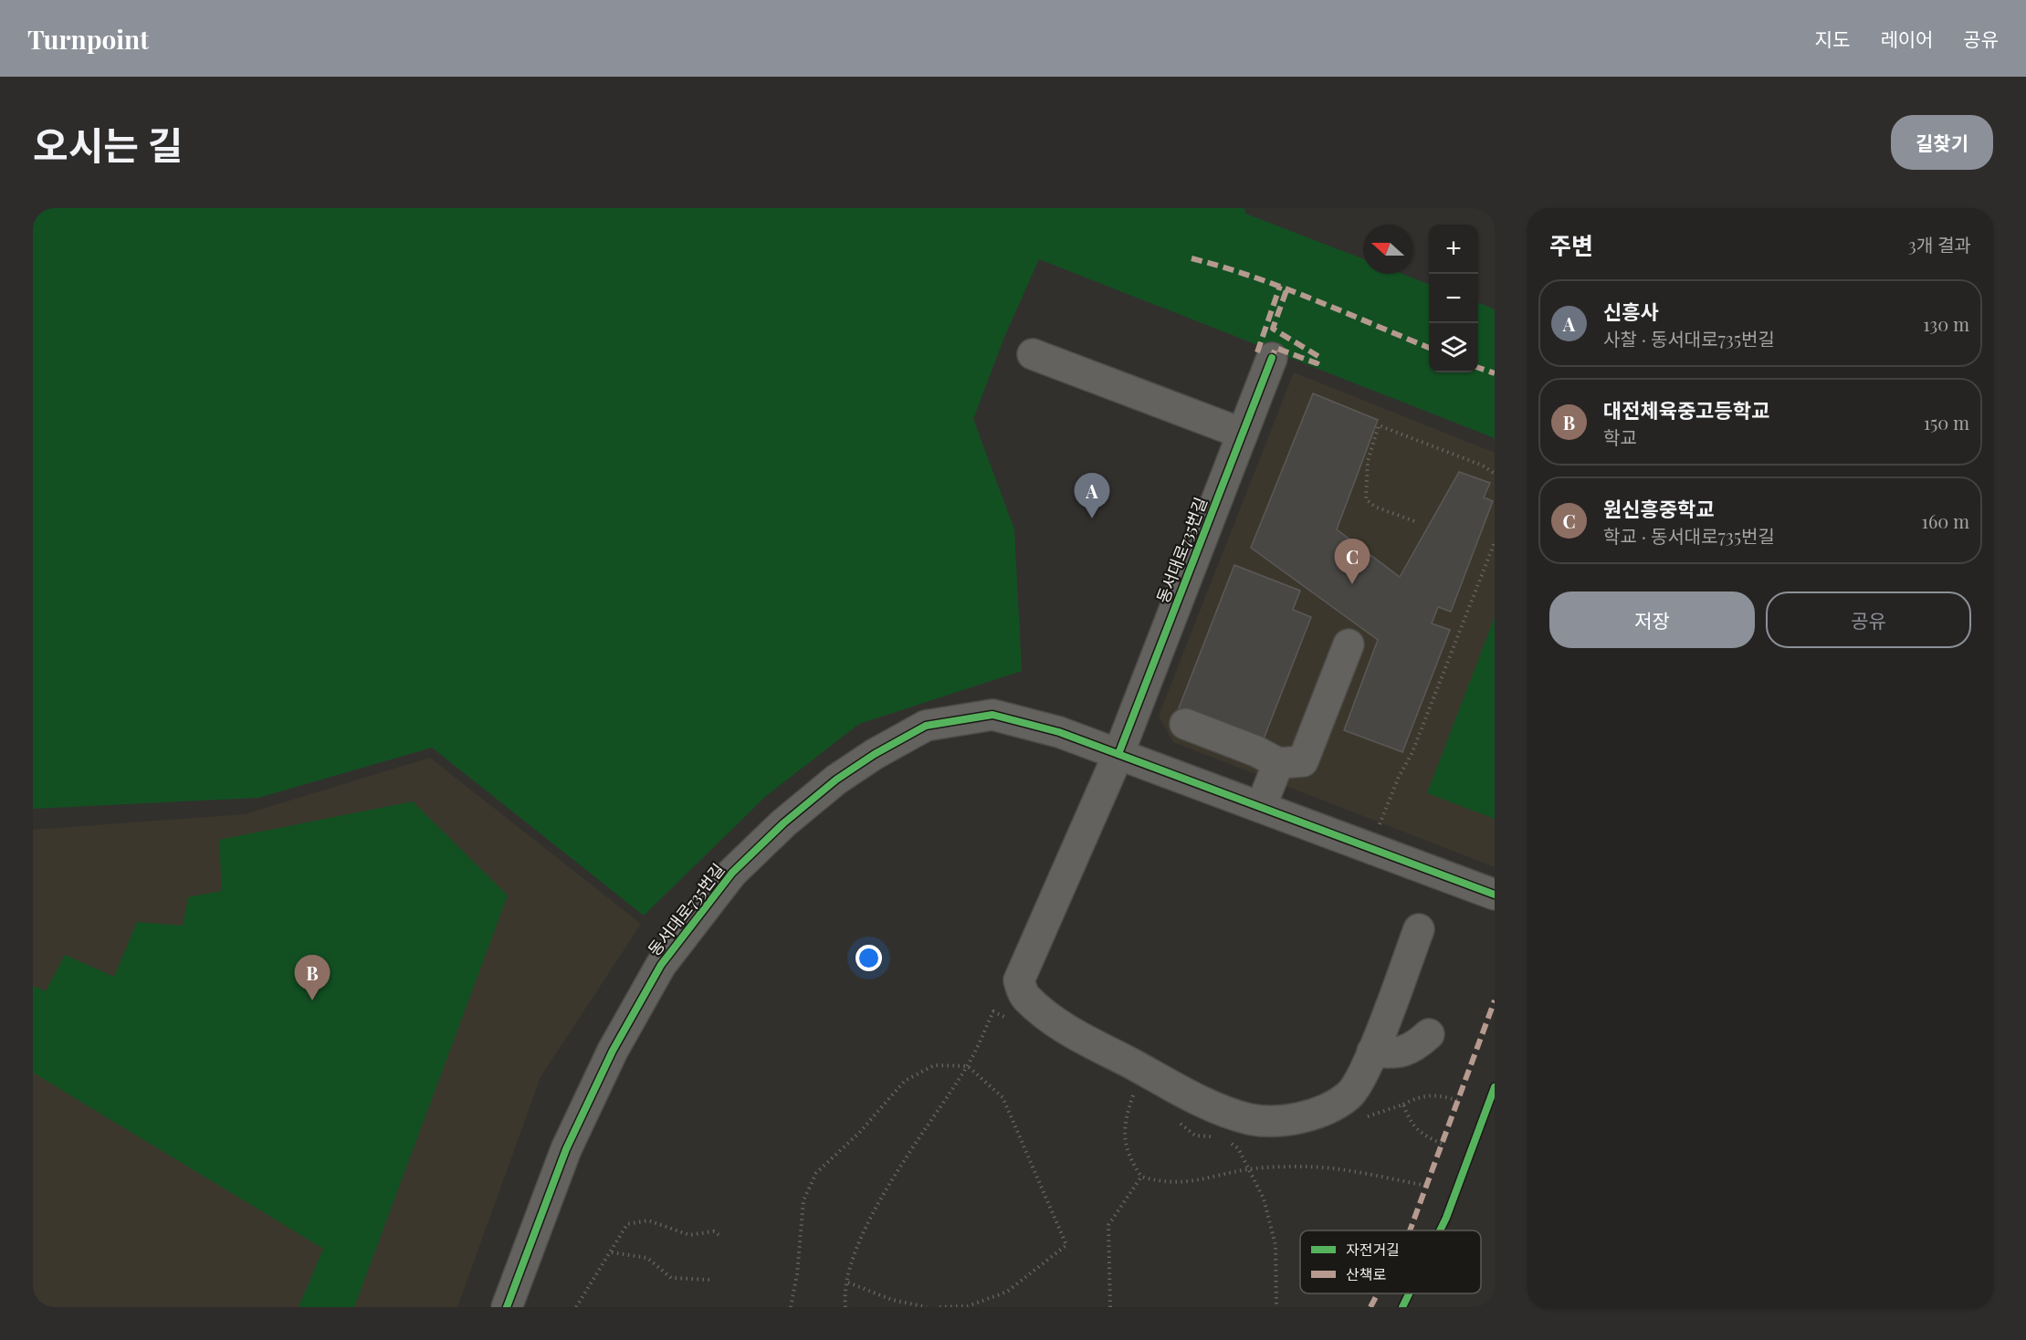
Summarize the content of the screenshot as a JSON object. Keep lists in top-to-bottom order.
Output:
{
  "streets": {
    "street": ["동서대로735번길"]
  },
  "legend": ["자전거길", "산책로"],
  "north": "left",
  "page": {
    "header": "Turnpoint",
    "nav": ["지도", "레이어", "공유"],
    "title": "오시는 길",
    "buttons": [
      "길찾기",
      ["저장", "공유"]
    ],
    "heading": ["주변", "3개 결과"],
    "map_buttons": ["+", "−"],
    "list": [
      {
        "mark": "A",
        "name": "신흥사",
        "note": "사찰 · 동서대로735번길",
        "value": "130 m"
      },
      {
        "mark": "B",
        "name": "대전체육중고등학교",
        "note": "학교",
        "value": "150 m"
      },
      {
        "mark": "C",
        "name": "원신흥중학교",
        "note": "학교 · 동서대로735번길",
        "value": "160 m"
      }
    ],
    "pins": ["A", "C", "B"]
  }
}
